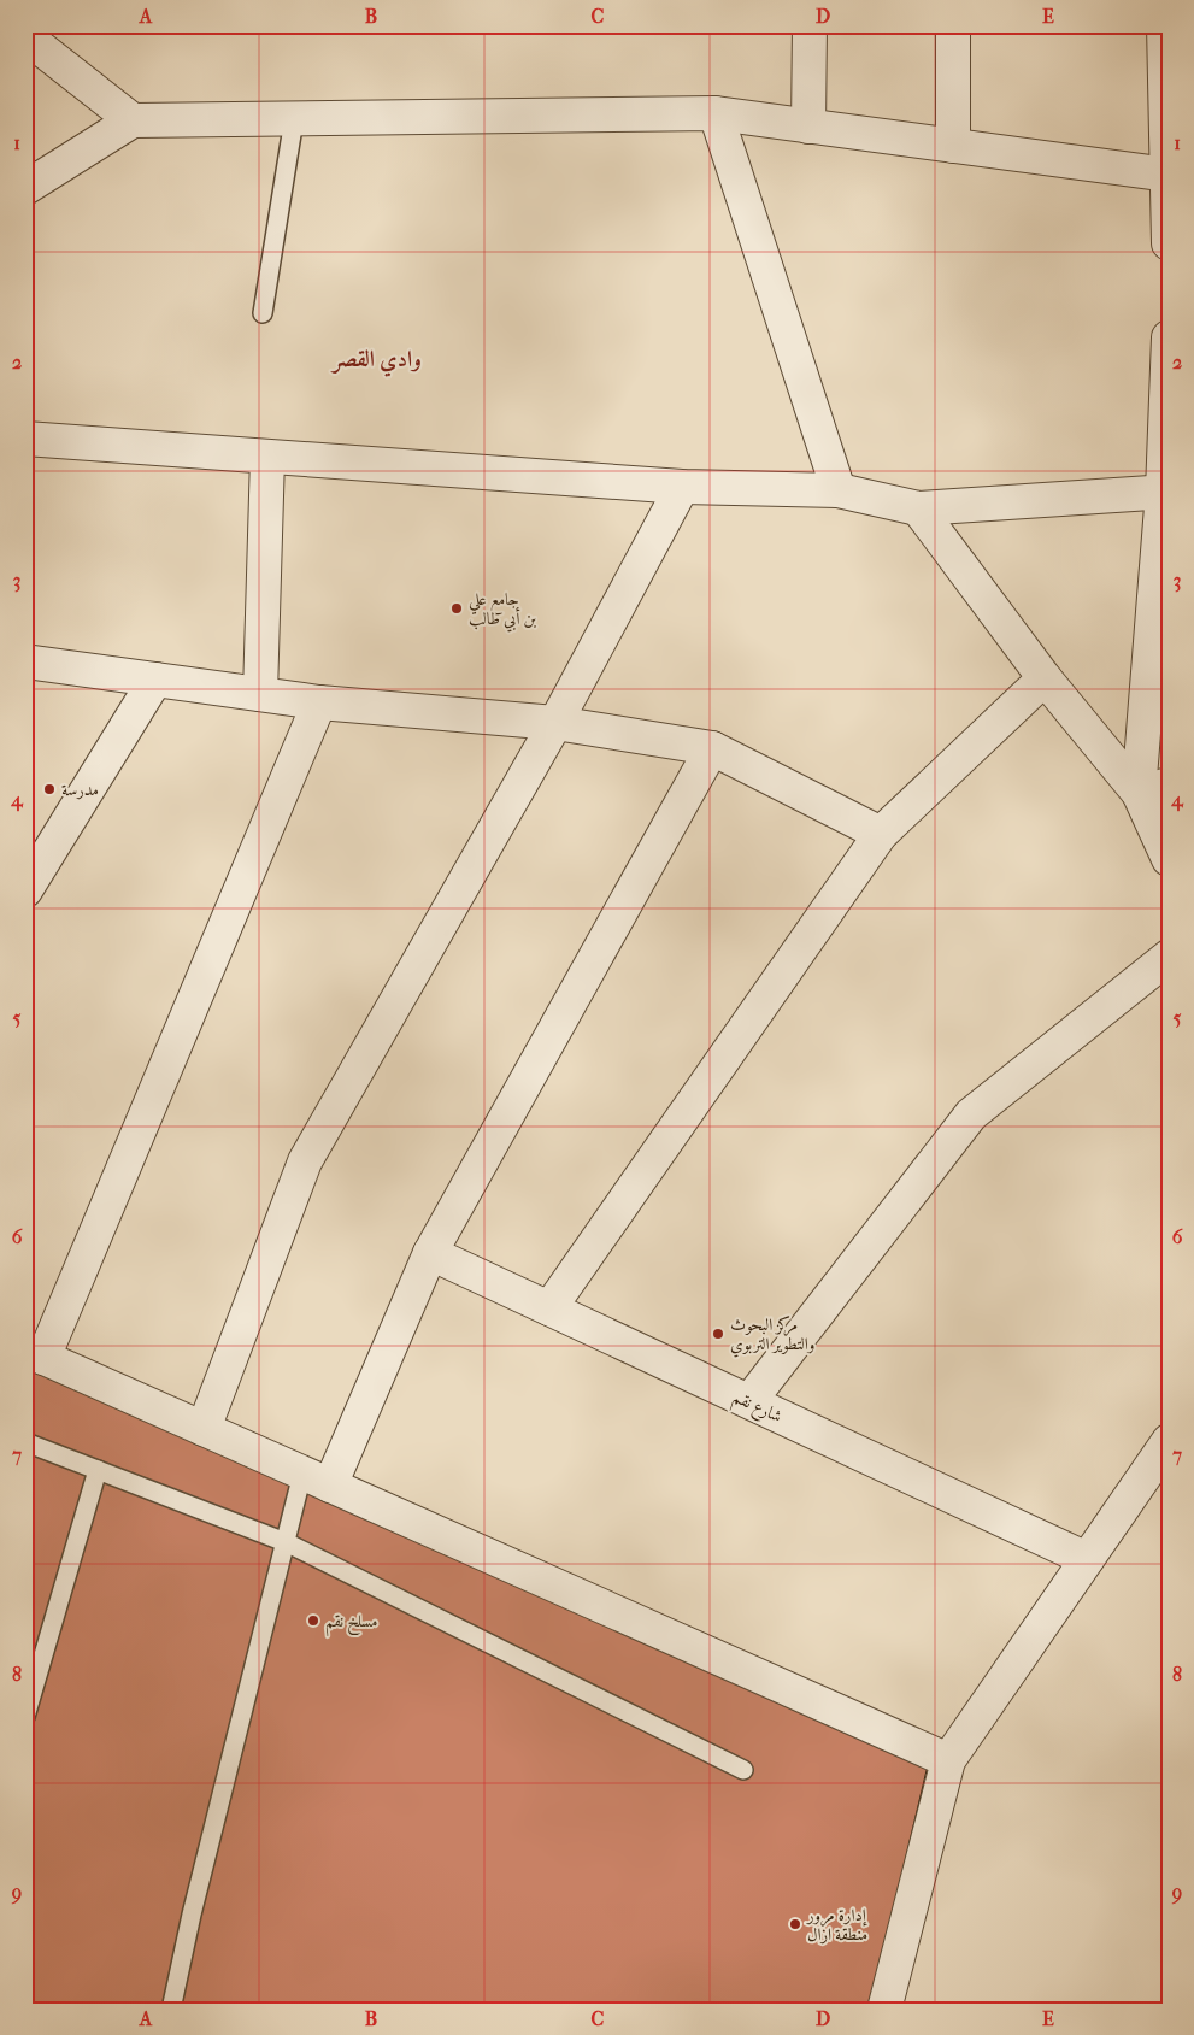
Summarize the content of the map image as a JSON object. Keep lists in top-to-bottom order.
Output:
{
  "streets": {
    "street": ["شارع نقم"]
  },
  "districts": ["وادي القصر"],
  "places": [
    "جامع علي بن أبي طالب",
    "مدرسة",
    "مركز البحوث والتطوير التربوي",
    "مسلخ نقم",
    "إدارة مرور منطقة ازال"
  ],
  "grid": {
    "columns": [
      "A",
      "B",
      "C",
      "D",
      "E"
    ],
    "rows": [
      "1",
      "2",
      "3",
      "4",
      "5",
      "6",
      "7",
      "8",
      "9"
    ]
  }
}
